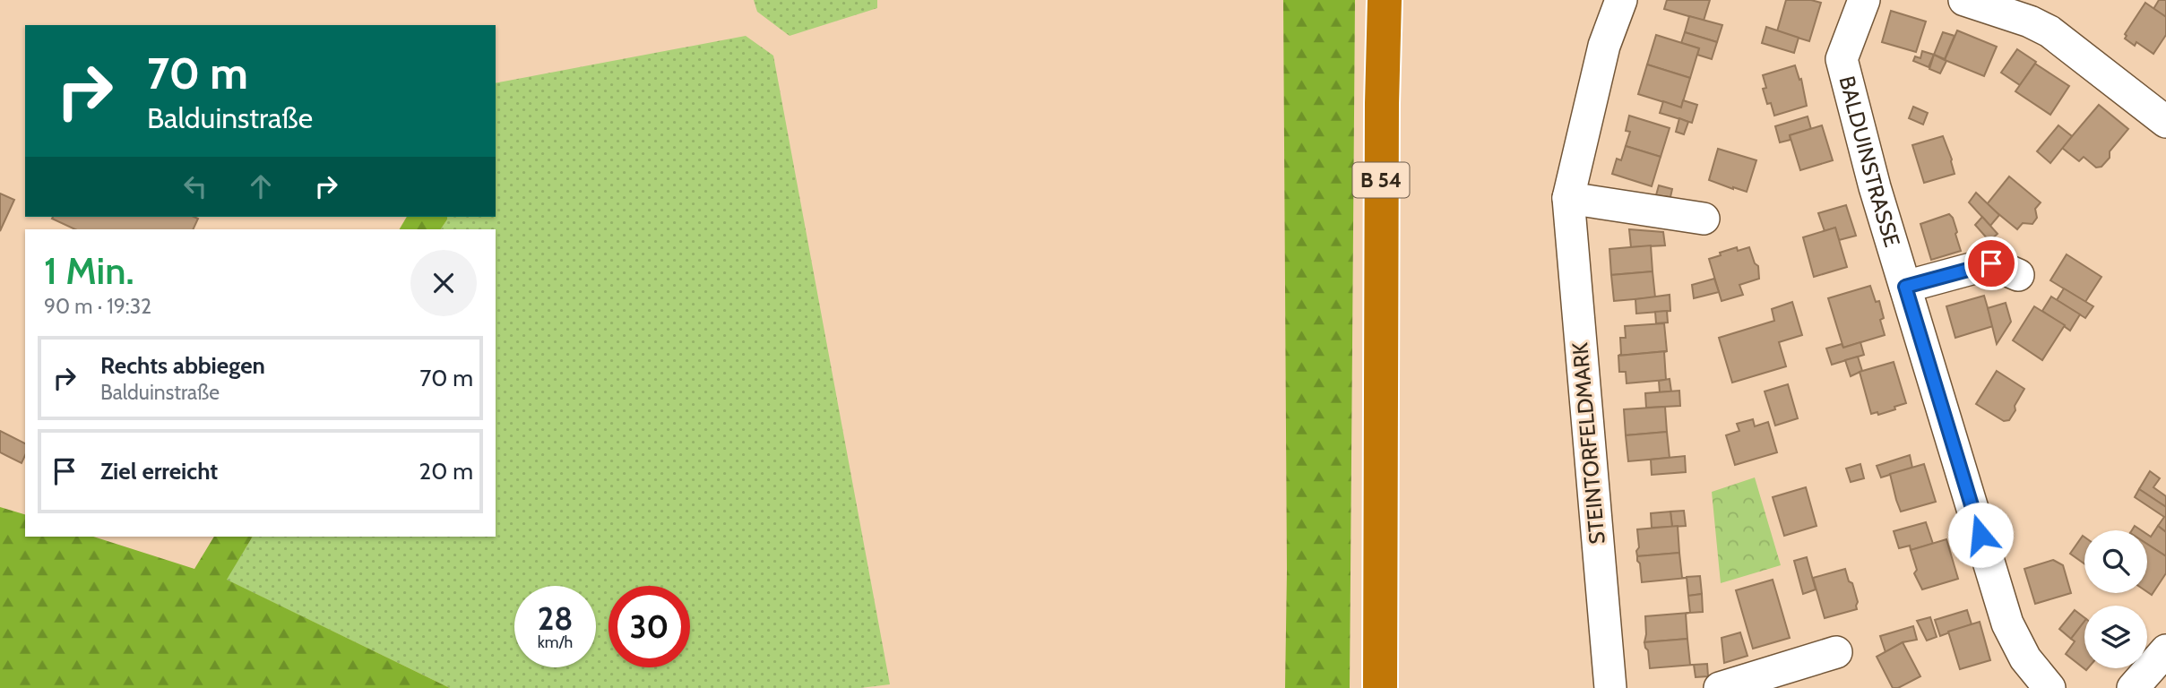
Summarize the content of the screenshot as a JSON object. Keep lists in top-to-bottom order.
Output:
{
  "streets": {
    "highway": ["B 54"],
    "street": ["BALDUINSTRASSE", "STEINTORFELDMARK"]
  },
  "page": {
    "turn": ["70 m", "Balduinstraße"],
    "heading": ["1 Min.", "90 m · 19:32"],
    "list": [
      {
        "name": "Rechts abbiegen",
        "note": "Balduinstraße",
        "value": "70 m"
      },
      {
        "name": "Ziel erreicht",
        "value": "20 m"
      }
    ],
    "speed": "28 km/h",
    "limit": "30"
  }
}
